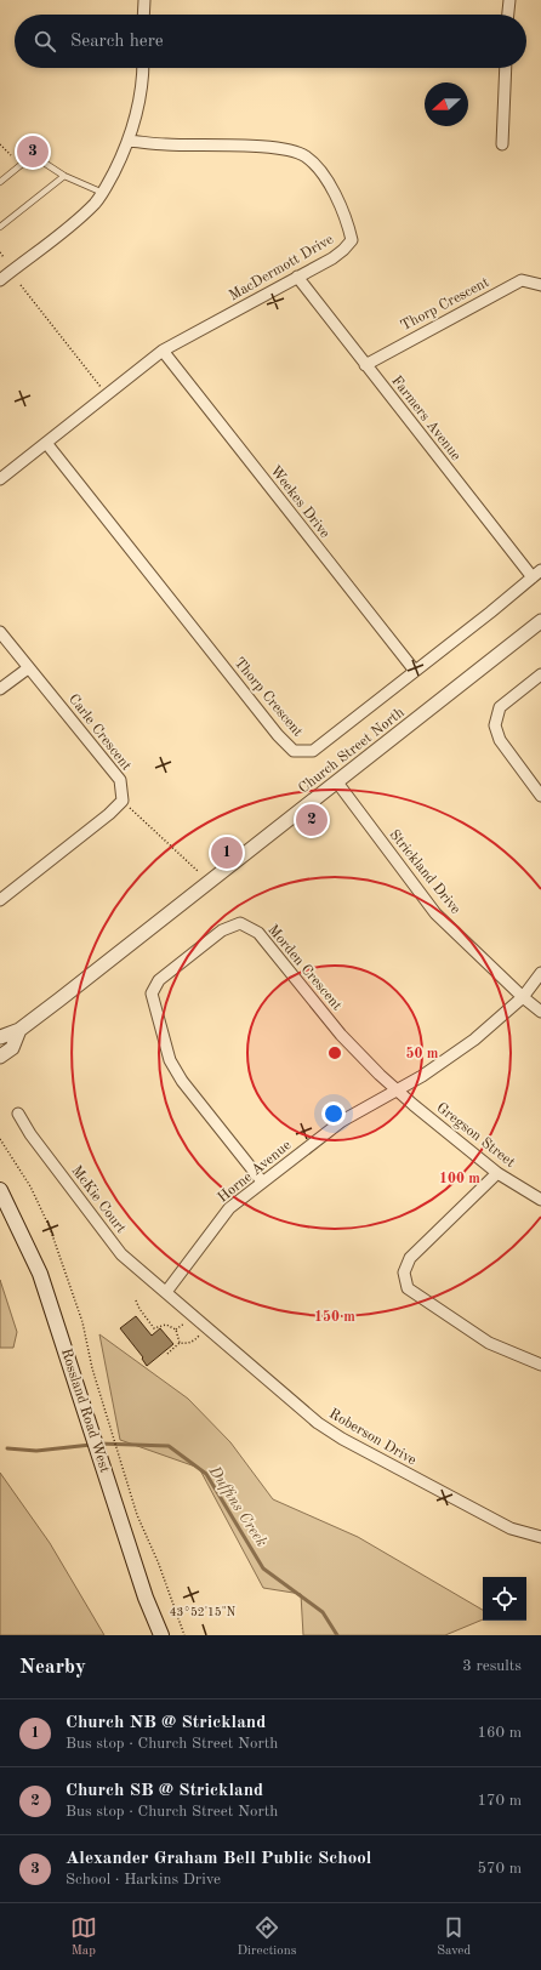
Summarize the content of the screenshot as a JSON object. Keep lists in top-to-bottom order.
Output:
{
  "streets": {
    "main road": ["Rossland Road West"],
    "street": [
      "MacDermott Drive",
      "Thorp Crescent",
      "Farmers Avenue",
      "Weekes Drive",
      "Carle Crescent",
      "Church Street North",
      "Strickland Drive",
      "Morden Crescent",
      "Gregson Street",
      "Horne Avenue",
      "McKie Court",
      "Roberson Drive"
    ]
  },
  "crossings": [
    ["MacDermott Drive", "Thorp Crescent"],
    ["MacDermott Drive", "Farmers Avenue"],
    ["MacDermott Drive", "Weekes Drive"],
    ["Thorp Crescent", "Farmers Avenue"],
    ["Thorp Crescent", "Weekes Drive"],
    ["Church Street North", "Strickland Drive"],
    ["Strickland Drive", "Horne Avenue"],
    ["Morden Crescent", "Gregson Street"],
    ["Morden Crescent", "Horne Avenue"],
    ["Gregson Street", "Horne Avenue"],
    ["Horne Avenue", "McKie Court"],
    ["Horne Avenue", "Roberson Drive"],
    ["McKie Court", "Roberson Drive"]
  ],
  "water": ["Duffins Creek"],
  "north": "left",
  "page": {
    "search": "Search here",
    "pins": ["3", "2", "1"],
    "heading": ["Nearby", "3 results"],
    "list": [
      {
        "mark": "1",
        "name": "Church NB @ Strickland",
        "note": "Bus stop · Church Street North",
        "value": "160 m"
      },
      {
        "mark": "2",
        "name": "Church SB @ Strickland",
        "note": "Bus stop · Church Street North",
        "value": "170 m"
      },
      {
        "mark": "3",
        "name": "Alexander Graham Bell Public School",
        "note": "School · Harkins Drive",
        "value": "570 m"
      }
    ],
    "nav": ["Map", "Directions", "Saved"]
  },
  "coordinates": ["43°52'15\"N"],
  "rings": ["50 m", "100 m", "150 m"]
}
